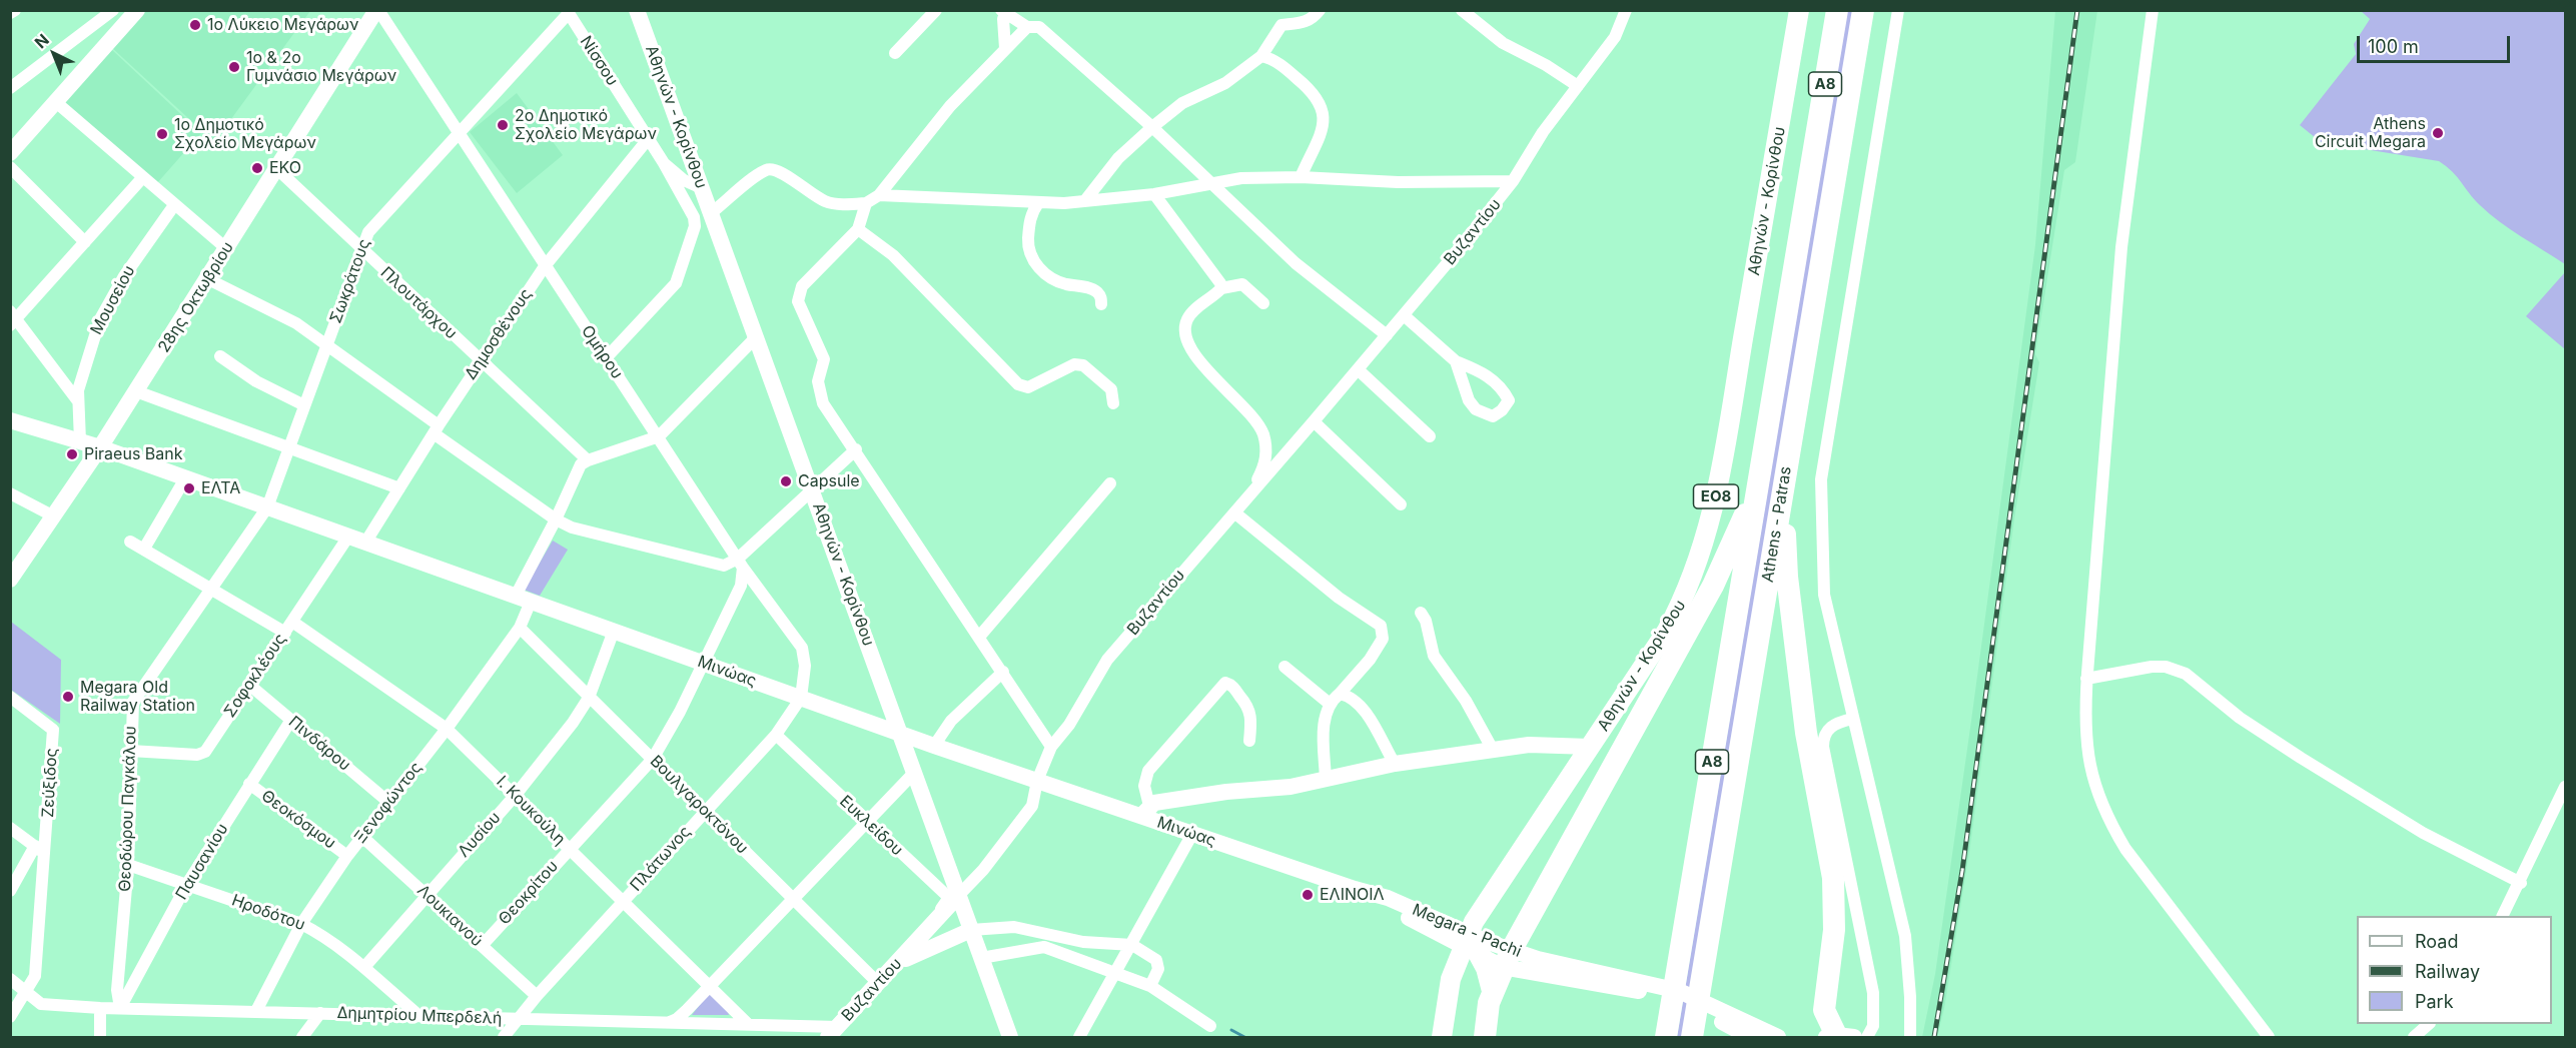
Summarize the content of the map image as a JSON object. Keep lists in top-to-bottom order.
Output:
{
  "streets": {
    "highway": ["Α8", "Athens - Patras"],
    "main road": [
      "Αθηνών - Κορίνθου",
      "Βυζαντίου",
      "28ης Οκτωβρίου",
      "ΕΟ8",
      "Μινώας",
      "Megara - Pachi"
    ],
    "street": [
      "Νίσσου",
      "Σωκράτους",
      "Μουσείου",
      "Πλουτάρχου",
      "Δημοσθένους",
      "Ομήρου",
      "Σοφοκλέους",
      "Πινδάρου",
      "Ζεύξιδος",
      "Ξενοφώντος",
      "Βουλγαροκτόνου",
      "Θεοδώρου Παγκάλου",
      "Ι. Κουκούλη",
      "Θεοκόσμου",
      "Ευκλείδου",
      "Λυσίου",
      "Πλάτωνος",
      "Παυσανίου",
      "Θεοκρίτου",
      "Ηροδότου",
      "Λουκιανού",
      "Δημητρίου Μπερδελή"
    ]
  },
  "crossings": [
    ["Νίσσου", "Αθηνών - Κορίνθου"],
    ["Νίσσου", "Σωκράτους"],
    ["Νίσσου", "Δημοσθένους"],
    ["Αθηνών - Κορίνθου", "Βυζαντίου"],
    ["Αθηνών - Κορίνθου", "Μινώας"],
    ["Βυζαντίου", "Μινώας"],
    ["Βυζαντίου", "Βουλγαροκτόνου"],
    ["Βυζαντίου", "Ευκλείδου"],
    ["Βυζαντίου", "Δημητρίου Μπερδελή"],
    ["Σωκράτους", "Πλουτάρχου"],
    ["Σωκράτους", "Ομήρου"],
    ["Σωκράτους", "Μινώας"],
    ["Σωκράτους", "Θεοδώρου Παγκάλου"],
    ["28ης Οκτωβρίου", "Πλουτάρχου"],
    ["28ης Οκτωβρίου", "Ομήρου"],
    ["28ης Οκτωβρίου", "Μινώας"],
    ["Μουσείου", "Μινώας"],
    ["Πλουτάρχου", "Δημοσθένους"],
    ["Πλουτάρχου", "Ξενοφώντος"],
    ["Δημοσθένους", "Ομήρου"],
    ["Δημοσθένους", "Μινώας"],
    ["Ομήρου", "Μινώας"],
    ["Ομήρου", "Πλάτωνος"],
    ["Ομήρου", "Θεοκρίτου"],
    ["Μινώας", "Σοφοκλέους"],
    ["Μινώας", "Ξενοφώντος"],
    ["Μινώας", "Θεοδώρου Παγκάλου"],
    ["Μινώας", "Λυσίου"],
    ["Μινώας", "Πλάτωνος"],
    ["Μινώας", "Θεοκρίτου"],
    ["Μινώας", "Megara - Pachi"],
    ["Σοφοκλέους", "Πινδάρου"],
    ["Σοφοκλέους", "Θεοδώρου Παγκάλου"],
    ["Σοφοκλέους", "Ι. Κουκούλη"],
    ["Πινδάρου", "Ξενοφώντος"],
    ["Πινδάρου", "Παυσανίου"],
    ["Ξενοφώντος", "Βουλγαροκτόνου"],
    ["Ξενοφώντος", "Ι. Κουκούλη"],
    ["Ξενοφώντος", "Θεοκόσμου"],
    ["Ξενοφώντος", "Ηροδότου"],
    ["Ξενοφώντος", "Λουκιανού"],
    ["Ξενοφώντος", "Δημητρίου Μπερδελή"],
    ["Βουλγαροκτόνου", "Λυσίου"],
    ["Βουλγαροκτόνου", "Πλάτωνος"],
    ["Βουλγαροκτόνου", "Θεοκρίτου"],
    ["Θεοδώρου Παγκάλου", "Παυσανίου"],
    ["Θεοδώρου Παγκάλου", "Ηροδότου"],
    ["Θεοδώρου Παγκάλου", "Δημητρίου Μπερδελή"],
    ["Ι. Κουκούλη", "Λυσίου"],
    ["Ι. Κουκούλη", "Πλάτωνος"],
    ["Ι. Κουκούλη", "Θεοκρίτου"],
    ["Ι. Κουκούλη", "Δημητρίου Μπερδελή"],
    ["Θεοκόσμου", "Παυσανίου"],
    ["Ευκλείδου", "Πλάτωνος"],
    ["Λυσίου", "Ηροδότου"],
    ["Λυσίου", "Λουκιανού"],
    ["Πλάτωνος", "Λουκιανού"],
    ["Πλάτωνος", "Δημητρίου Μπερδελή"],
    ["Παυσανίου", "Ηροδότου"],
    ["Παυσανίου", "Δημητρίου Μπερδελή"],
    ["Θεοκρίτου", "Λουκιανού"],
    ["Ηροδότου", "Δημητρίου Μπερδελή"]
  ],
  "places": [
    "1ο Λύκειο Μεγάρων",
    "1ο & 2ο Γυμνάσιο Μεγάρων",
    "2ο Δημοτικό Σχολείο Μεγάρων",
    "Athens Circuit Megara",
    "1ο Δημοτικό Σχολείο Μεγάρων",
    "EKO",
    "Piraeus Bank",
    "Capsule",
    "ΕΛΤΑ",
    "Megara Old Railway Station",
    "ΕΛΙΝΟΙΛ"
  ],
  "legend": ["Road", "Railway", "Park"],
  "scale_bar": "100 m",
  "north": "top left"
}
